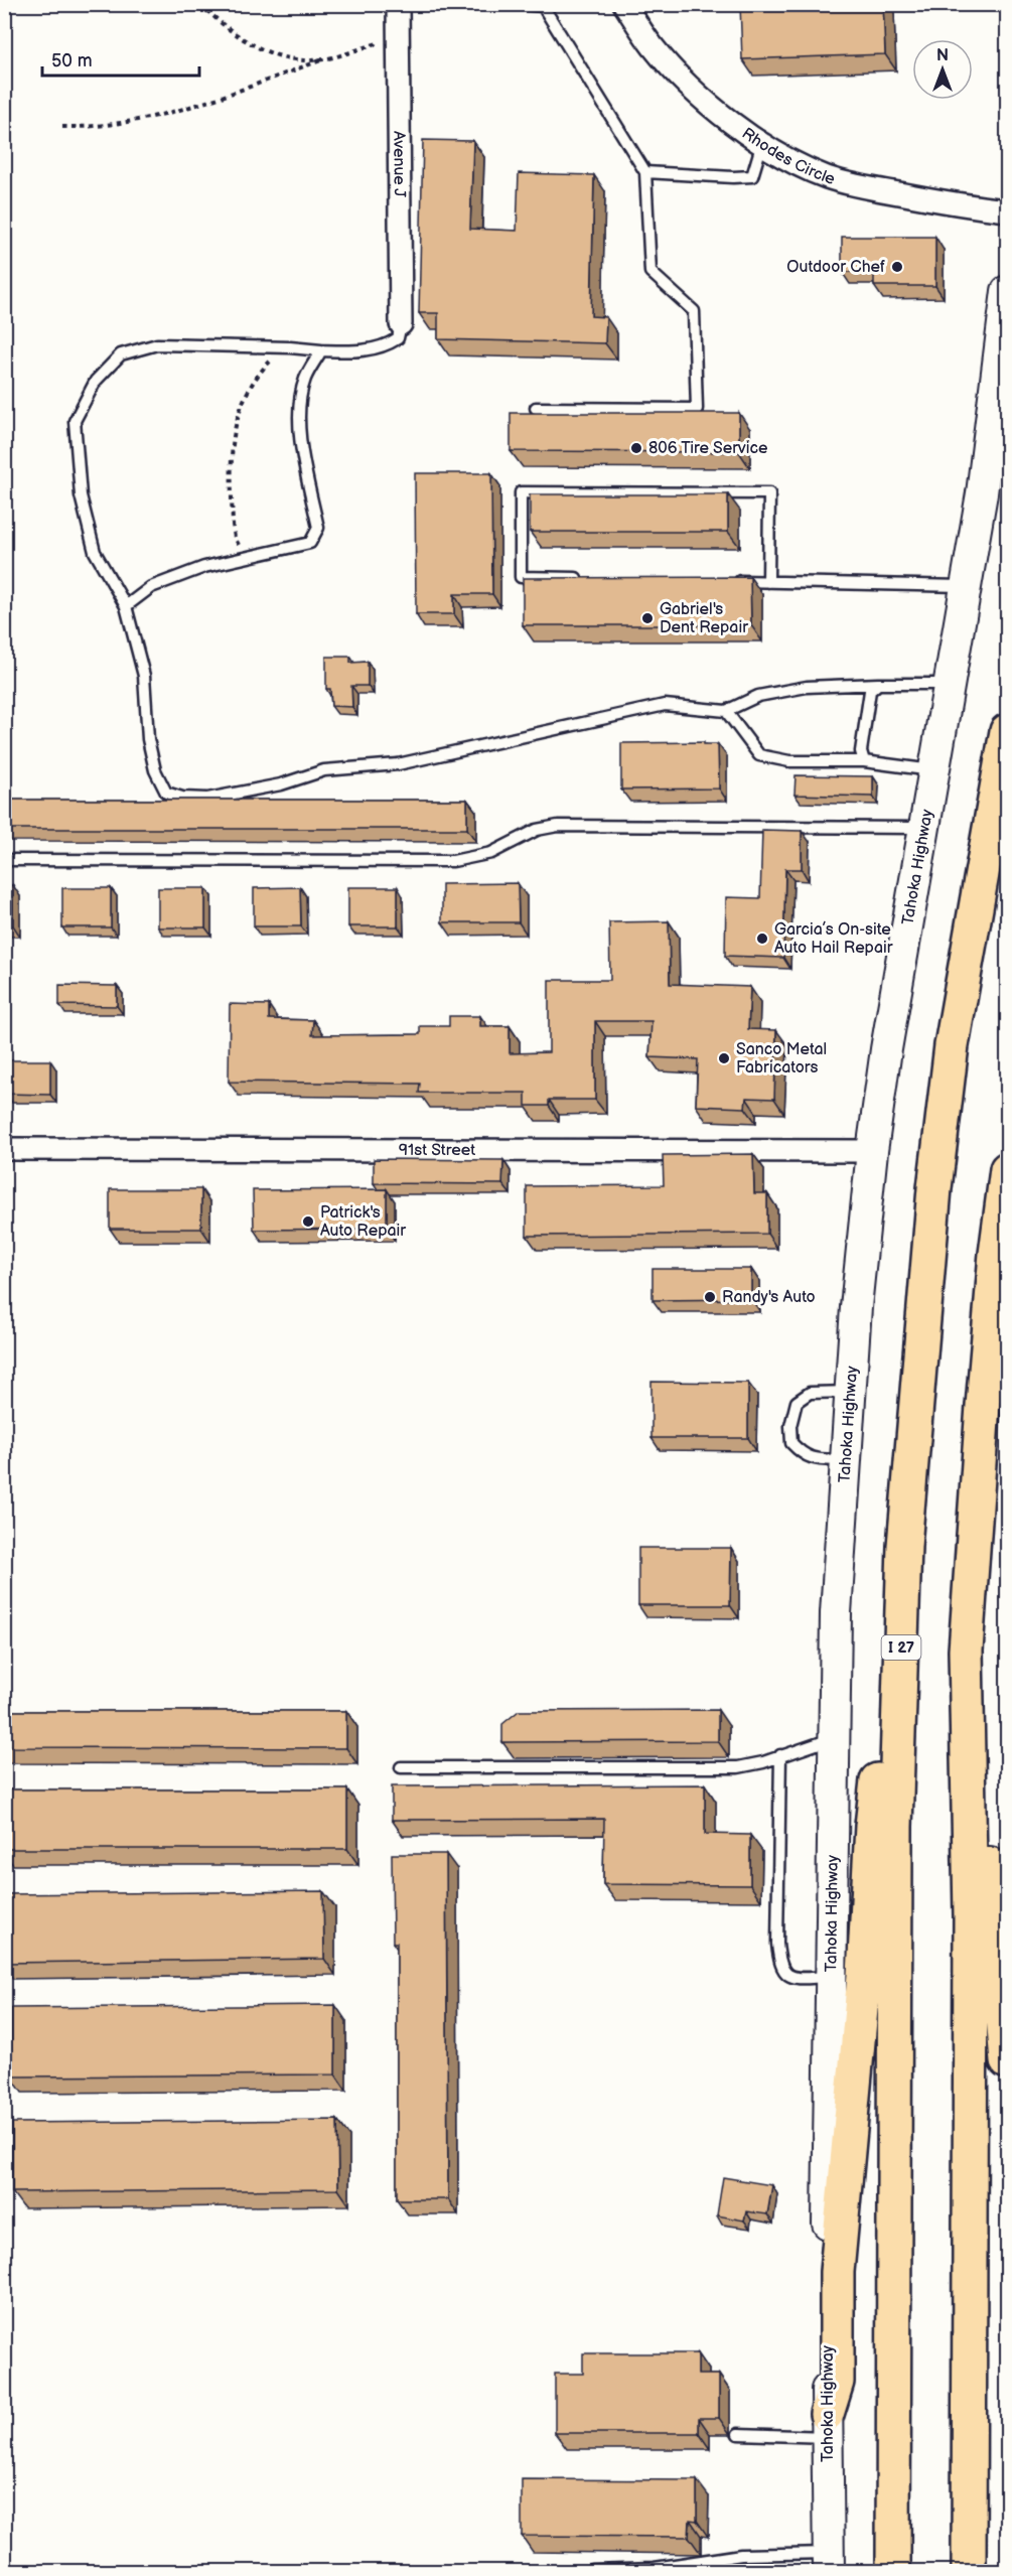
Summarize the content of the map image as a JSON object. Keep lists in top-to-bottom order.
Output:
{
  "streets": {
    "highway": ["I 27"],
    "main road": ["Tahoka Highway"],
    "street": ["Rhodes Circle", "Avenue J", "91st Street"]
  },
  "crossings": [
    ["Tahoka Highway", "91st Street"]
  ],
  "places": [
    "Outdoor Chef",
    "806 Tire Service",
    "Gabriel's Dent Repair",
    "Garcia’s On-site Auto Hail Repair",
    "Sanco Metal Fabricators",
    "Patrick's Auto Repair",
    "Randy's Auto"
  ],
  "scale_bar": "50 m",
  "north": "top"
}
